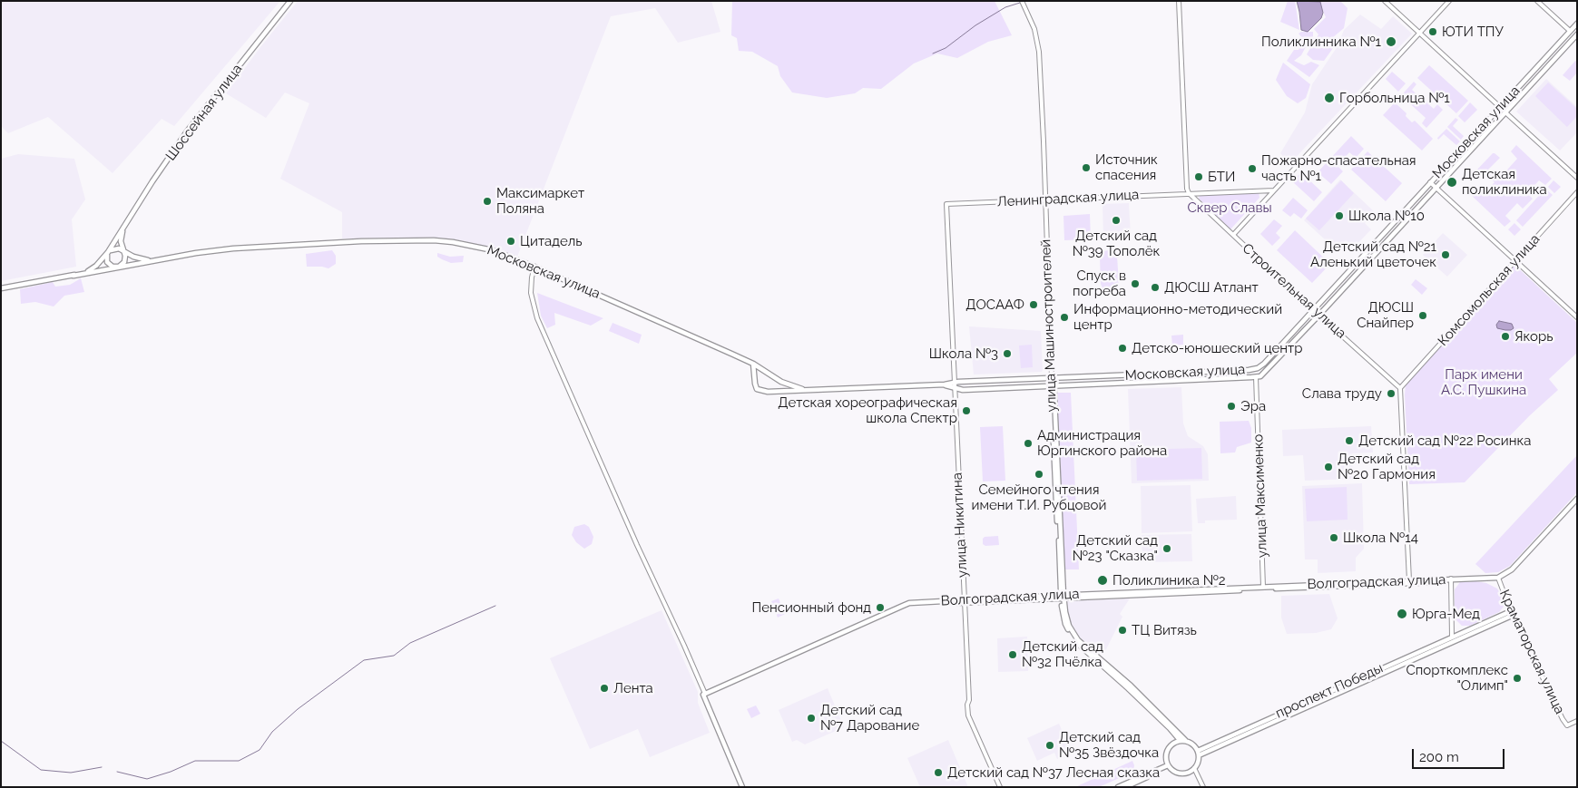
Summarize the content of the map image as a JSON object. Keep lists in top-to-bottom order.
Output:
{
  "streets": {
    "main road": [
      "Шоссейная улица",
      "Московская улица",
      "улица Машиностроителей",
      "Волгоградская улица",
      "проспект Победы"
    ],
    "street": [
      "Ленинградская улица",
      "Комсомольская улица",
      "Строительная улица",
      "улица Максименко",
      "улица Никитина",
      "Краматорская улица"
    ]
  },
  "crossings": [
    ["Шоссейная улица", "Московская улица"],
    ["Московская улица", "Ленинградская улица"],
    ["Московская улица", "Строительная улица"],
    ["Московская улица", "улица Машиностроителей"],
    ["Московская улица", "улица Максименко"],
    ["Московская улица", "улица Никитина"],
    ["Ленинградская улица", "Строительная улица"],
    ["Ленинградская улица", "улица Машиностроителей"],
    ["Ленинградская улица", "улица Никитина"],
    ["Комсомольская улица", "Строительная улица"],
    ["улица Машиностроителей", "Волгоградская улица"],
    ["улица Машиностроителей", "проспект Победы"],
    ["улица Максименко", "Волгоградская улица"],
    ["улица Никитина", "Волгоградская улица"],
    ["Волгоградская улица", "Краматорская улица"],
    ["Краматорская улица", "проспект Победы"]
  ],
  "parks": ["Сквер Славы", "Парк имени А.С. Пушкина"],
  "places": [
    "ЮТИ ТПУ",
    "Поликлинника №1",
    "Горбольница №1",
    "Источник спасения",
    "Пожарно-спасательная часть №1",
    "БТИ",
    "Детская поликлиника",
    "Максимаркет Поляна",
    "Школа №10",
    "Детский сад №39 Тополёк",
    "Цитадель",
    "Детский сад №21 Аленький цветочек",
    "Спуск в погреба",
    "ДЮСШ Атлант",
    "ДОСААФ",
    "ДЮСШ Снайпер",
    "Информационно-методический центр",
    "Якорь",
    "Детско-юношеский центр",
    "Школа №3",
    "Слава труду",
    "Эра",
    "Детская хореографическая школа Спектр",
    "Детский сад №22 Росинка",
    "Администрация Юргинского района",
    "Детский сад №20 Гармония",
    "Семейного чтения имени Т.И. Рубцовой",
    "Школа №14",
    "Детский сад №23 \"Сказка\"",
    "Поликлиника №2",
    "Пенсионный фонд",
    "Юрга-Мед",
    "ТЦ Витязь",
    "Детский сад №32 Пчёлка",
    "Спорткомплекс \"Олимп\"",
    "Лента",
    "Детский сад №7 Дарование",
    "Детский сад №35 Звёздочка",
    "Детский сад №37 Лесная сказка"
  ],
  "scale_bar": "200 m"
}
